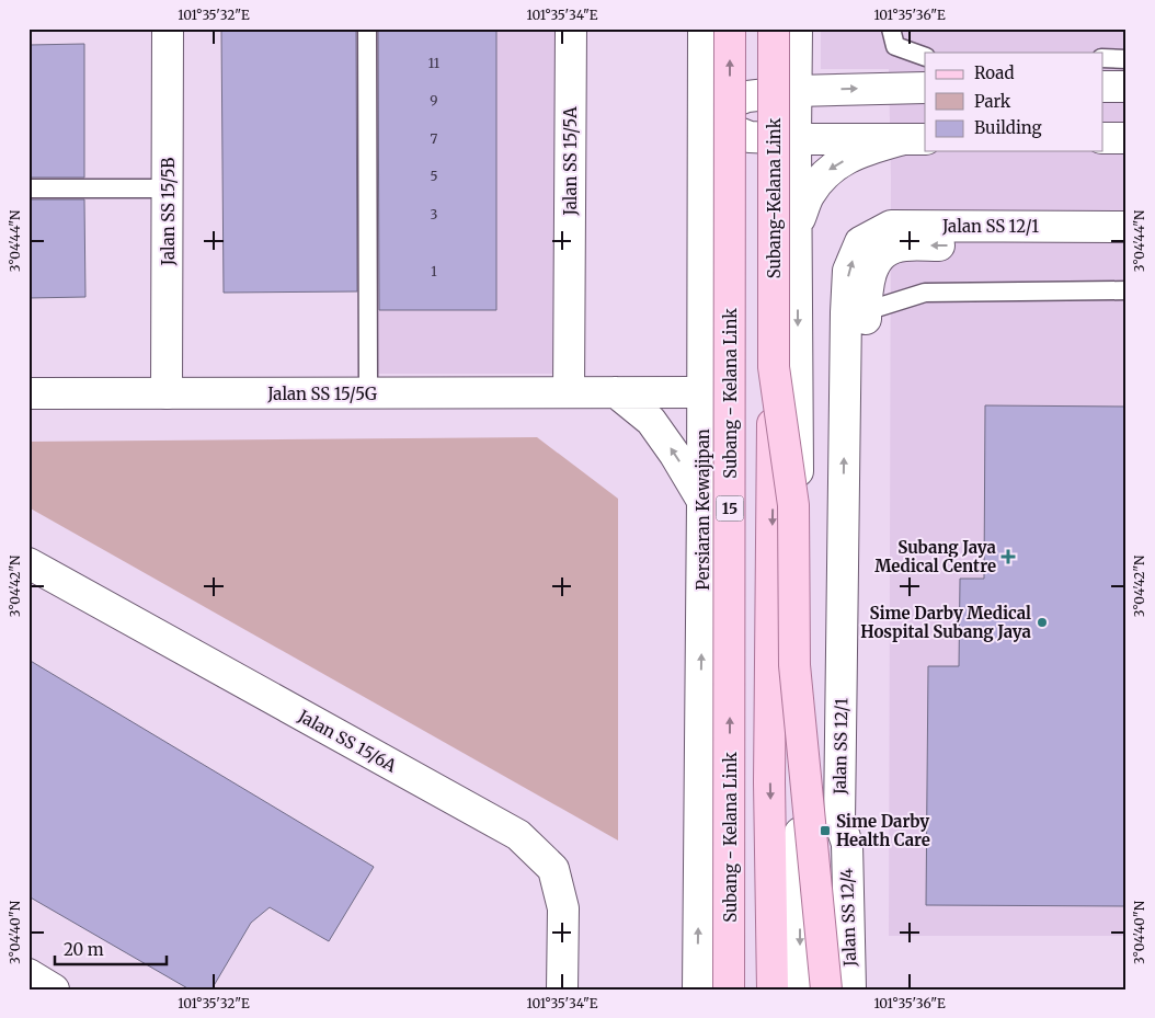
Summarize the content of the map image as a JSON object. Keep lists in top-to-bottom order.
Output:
{
  "streets": {
    "main road": ["Subang-Kelana Link", "Subang - Kelana Link", "15"],
    "street": [
      "Jalan SS 15/5A",
      "Jalan SS 15/5B",
      "Jalan SS 12/1",
      "Jalan SS 15/5G",
      "Persiaran Kewajipan",
      "Jalan SS 15/6A",
      "Jalan SS 12/4"
    ]
  },
  "crossings": [
    ["Jalan SS 15/5A", "Jalan SS 15/5G"],
    ["Jalan SS 15/5B", "Jalan SS 15/5G"],
    ["Jalan SS 12/1", "Jalan SS 12/4"],
    ["Jalan SS 15/5G", "Persiaran Kewajipan"]
  ],
  "places": {
    "health": ["Subang Jaya Medical Centre"],
    "other": ["Sime Darby Medical Hospital Subang Jaya"],
    "transit": ["Sime Darby Health Care"]
  },
  "house_numbers": [
    "11",
    "9",
    "7",
    "5",
    "3",
    "1"
  ],
  "legend": ["Road", "Park", "Building"],
  "scale_bar": "20 m",
  "coordinates": [
    "101°35'32\"E",
    "101°35'34\"E",
    "101°35'36\"E",
    "3°04'44\"N",
    "3°04'42\"N",
    "3°04'40\"N"
  ]
}
